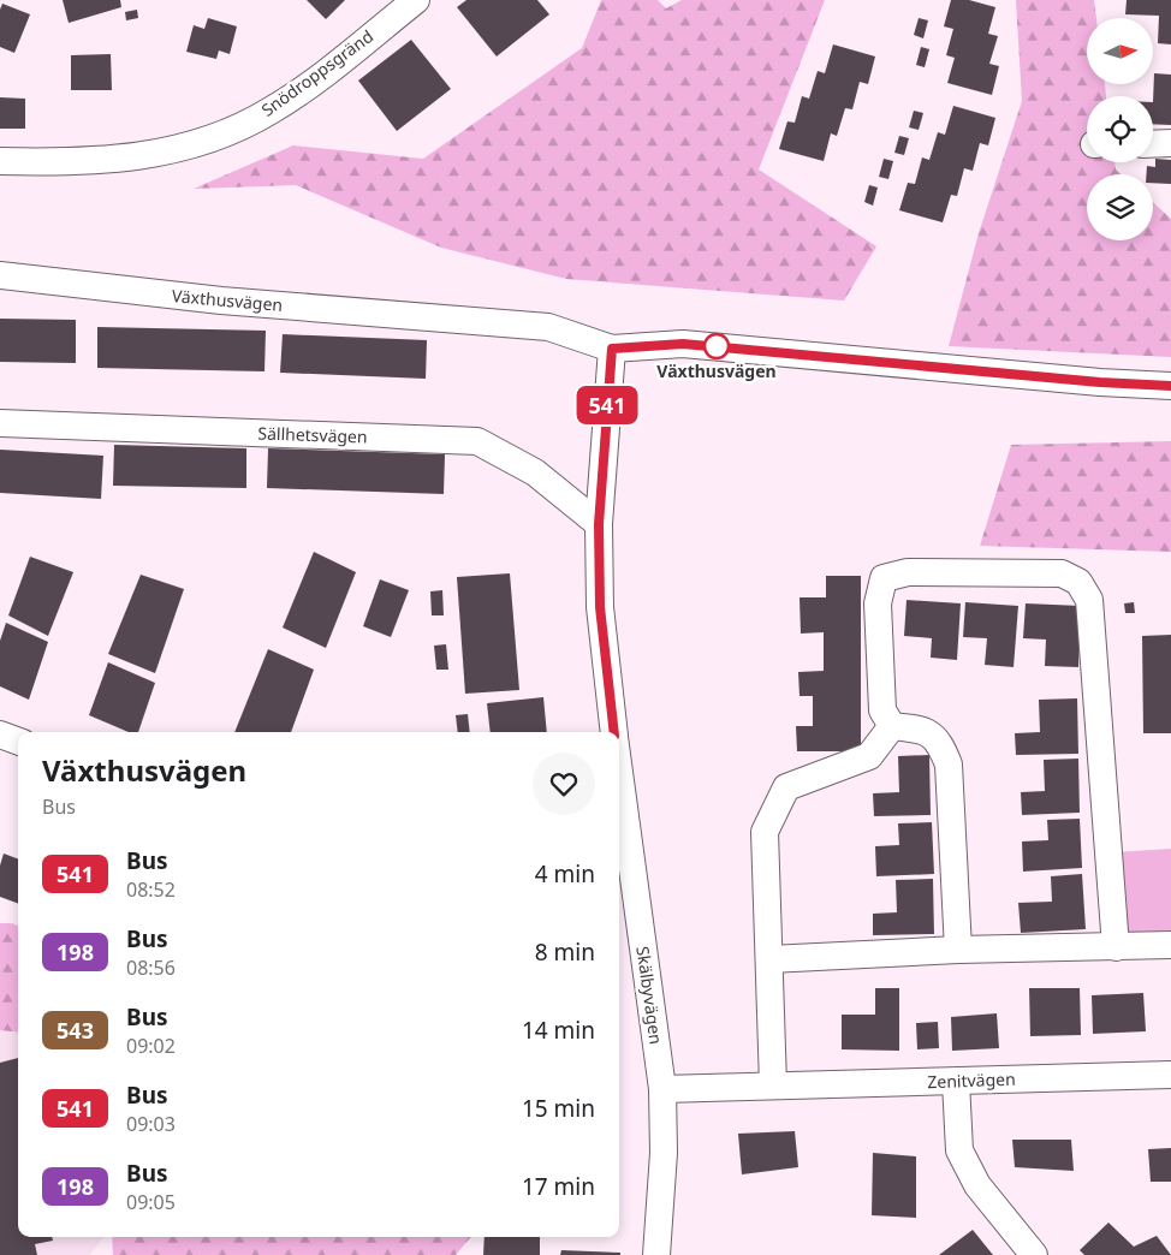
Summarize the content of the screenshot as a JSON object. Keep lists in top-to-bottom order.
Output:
{
  "streets": {
    "street": [
      "Snödroppsgränd",
      "Växthusvägen",
      "Sällhetsvägen",
      "Skälbyvägen",
      "Zenitvägen"
    ]
  },
  "crossings": [
    ["Växthusvägen", "Skälbyvägen"],
    ["Sällhetsvägen", "Skälbyvägen"],
    ["Skälbyvägen", "Zenitvägen"]
  ],
  "places": ["Växthusvägen"],
  "lines": ["bus line 541"],
  "north": "right",
  "page": {
    "on_map": "541",
    "heading": ["Växthusvägen", "Bus"],
    "list": [
      {
        "mark": "541",
        "name": "Bus",
        "note": "08:52",
        "value": "4 min"
      },
      {
        "mark": "198",
        "name": "Bus",
        "note": "08:56",
        "value": "8 min"
      },
      {
        "mark": "543",
        "name": "Bus",
        "note": "09:02",
        "value": "14 min"
      },
      {
        "mark": "541",
        "name": "Bus",
        "note": "09:03",
        "value": "15 min"
      },
      {
        "mark": "198",
        "name": "Bus",
        "note": "09:05",
        "value": "17 min"
      }
    ]
  }
}
